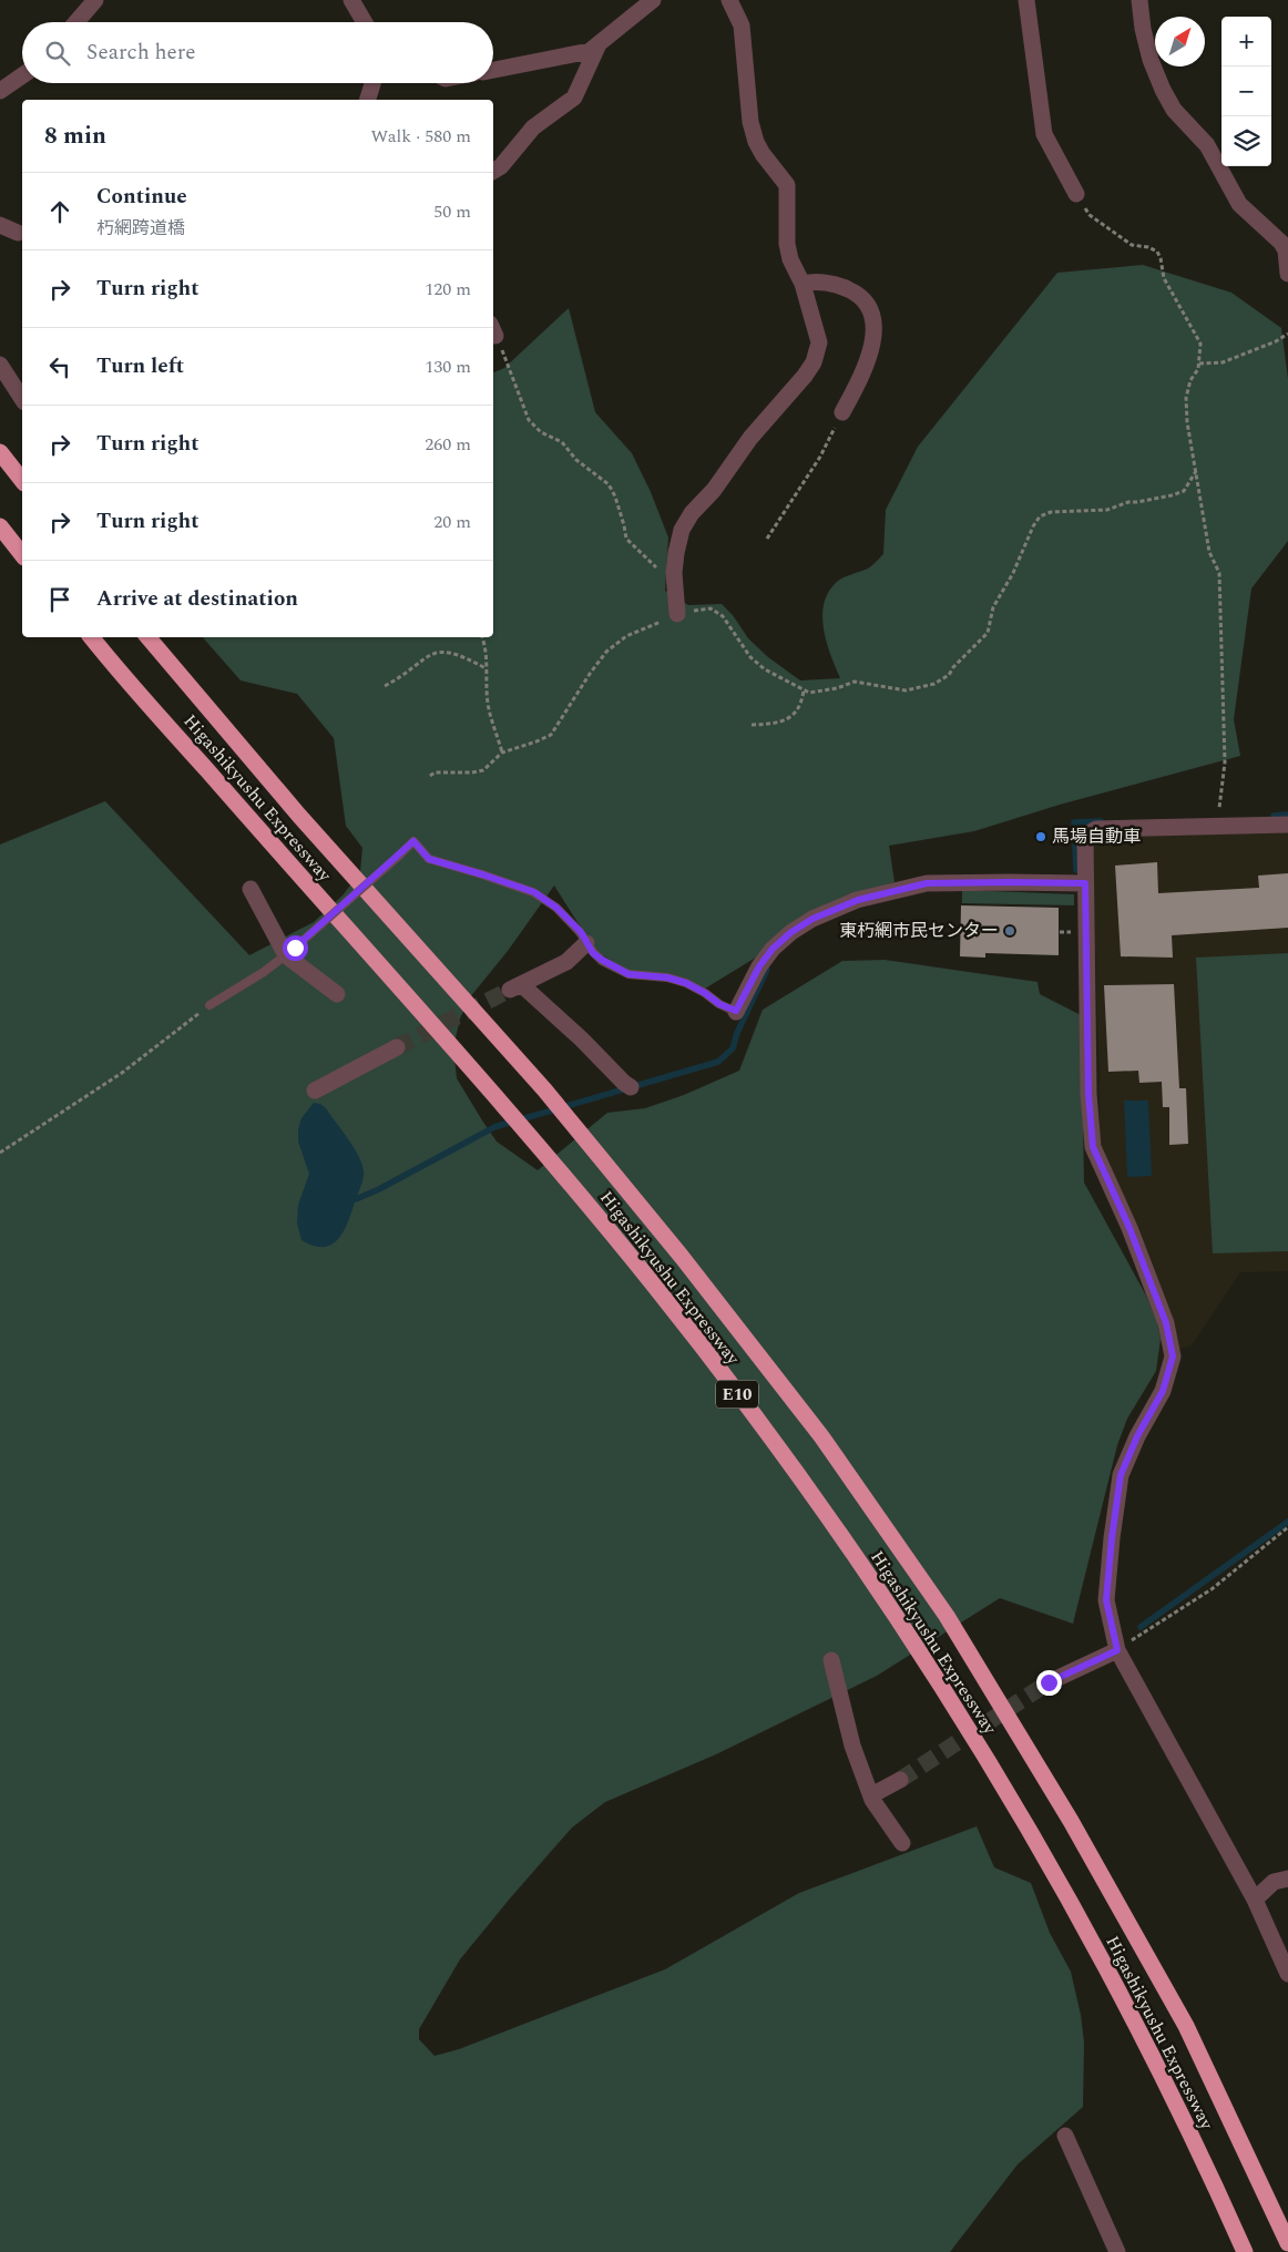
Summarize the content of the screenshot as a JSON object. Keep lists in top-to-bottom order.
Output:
{
  "streets": {
    "highway": ["Higashikyushu Expressway", "E10"]
  },
  "places": ["馬場自動車", "東朽網市民センター"],
  "north": "top right",
  "page": {
    "map_buttons": ["+", "−"],
    "search": "Search here",
    "heading": ["8 min", "Walk · 580 m"],
    "list": [
      ["Continue", "朽網跨道橋", "50 m"],
      ["Turn right", "120 m"],
      ["Turn left", "130 m"],
      ["Turn right", "260 m"],
      ["Turn right", "20 m"],
      "Arrive at destination"
    ]
  }
}
